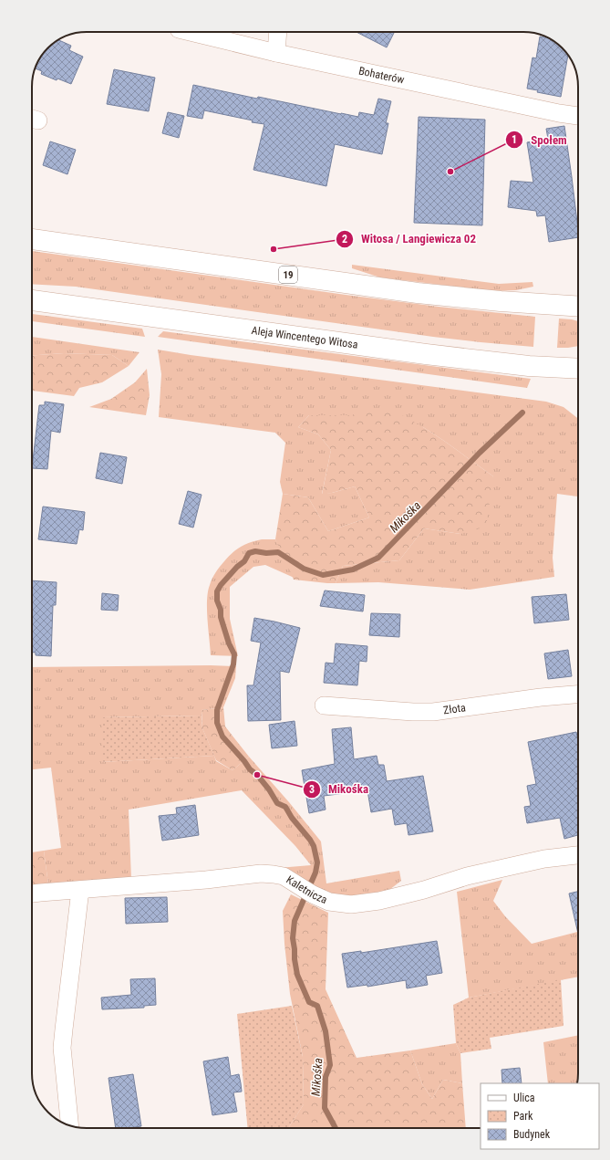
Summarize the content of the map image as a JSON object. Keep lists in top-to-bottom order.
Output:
{
  "streets": {
    "main road": ["19", "Aleja Wincentego Witosa"],
    "street": ["Bohaterów", "Złota", "Kaletnicza"]
  },
  "water": ["Mikośka"],
  "places": ["Społem", "Witosa / Langiewicza 02", "Mikośka"],
  "legend": ["Ulica", "Park", "Budynek"]
}
